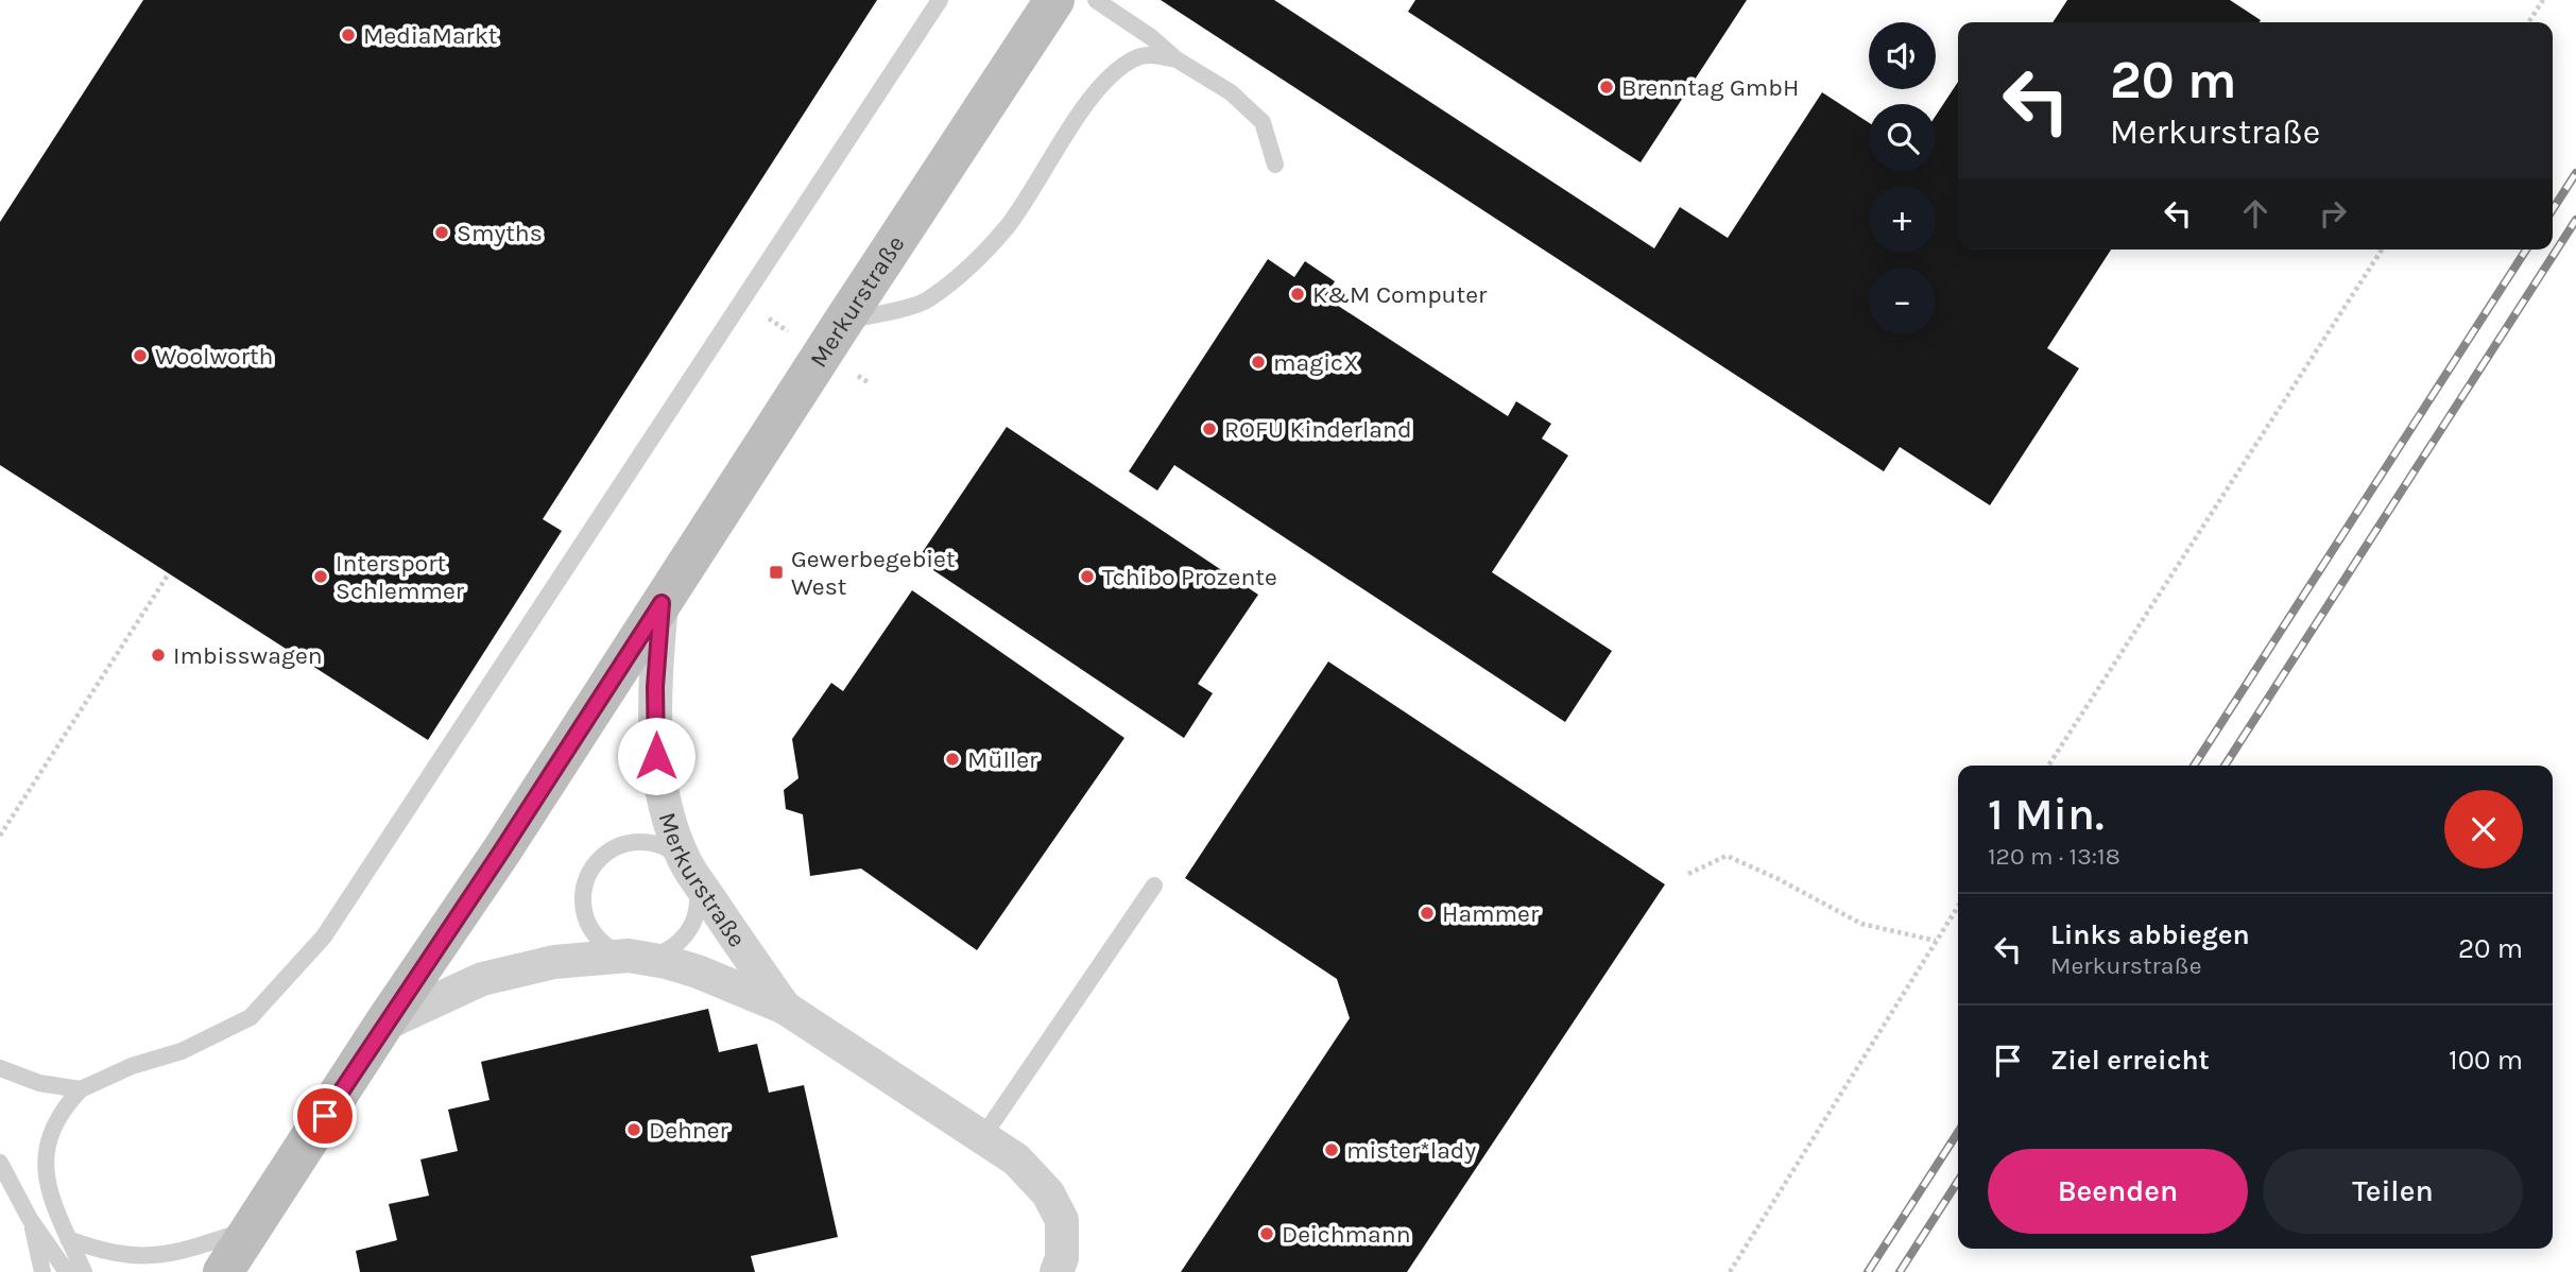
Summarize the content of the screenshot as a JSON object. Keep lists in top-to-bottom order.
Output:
{
  "streets": {
    "street": ["Merkurstraße"]
  },
  "places": {
    "other": [
      "MediaMarkt",
      "Brenntag GmbH",
      "Smyths",
      "K&M Computer",
      "Woolworth",
      "magicX",
      "ROFU Kinderland",
      "Intersport Schlemmer",
      "Tchibo Prozente",
      "Imbisswagen",
      "Müller",
      "Hammer",
      "Dehner",
      "mister*lady",
      "Deichmann"
    ],
    "transit": ["Gewerbegebiet West"]
  },
  "page": {
    "map_buttons": ["+", "−"],
    "turn": ["20 m", "Merkurstraße"],
    "heading": ["1 Min.", "120 m · 13:18"],
    "list": [
      {
        "name": "Links abbiegen",
        "note": "Merkurstraße",
        "value": "20 m"
      },
      {
        "name": "Ziel erreicht",
        "value": "100 m"
      }
    ],
    "buttons": ["Beenden", "Teilen"]
  }
}
